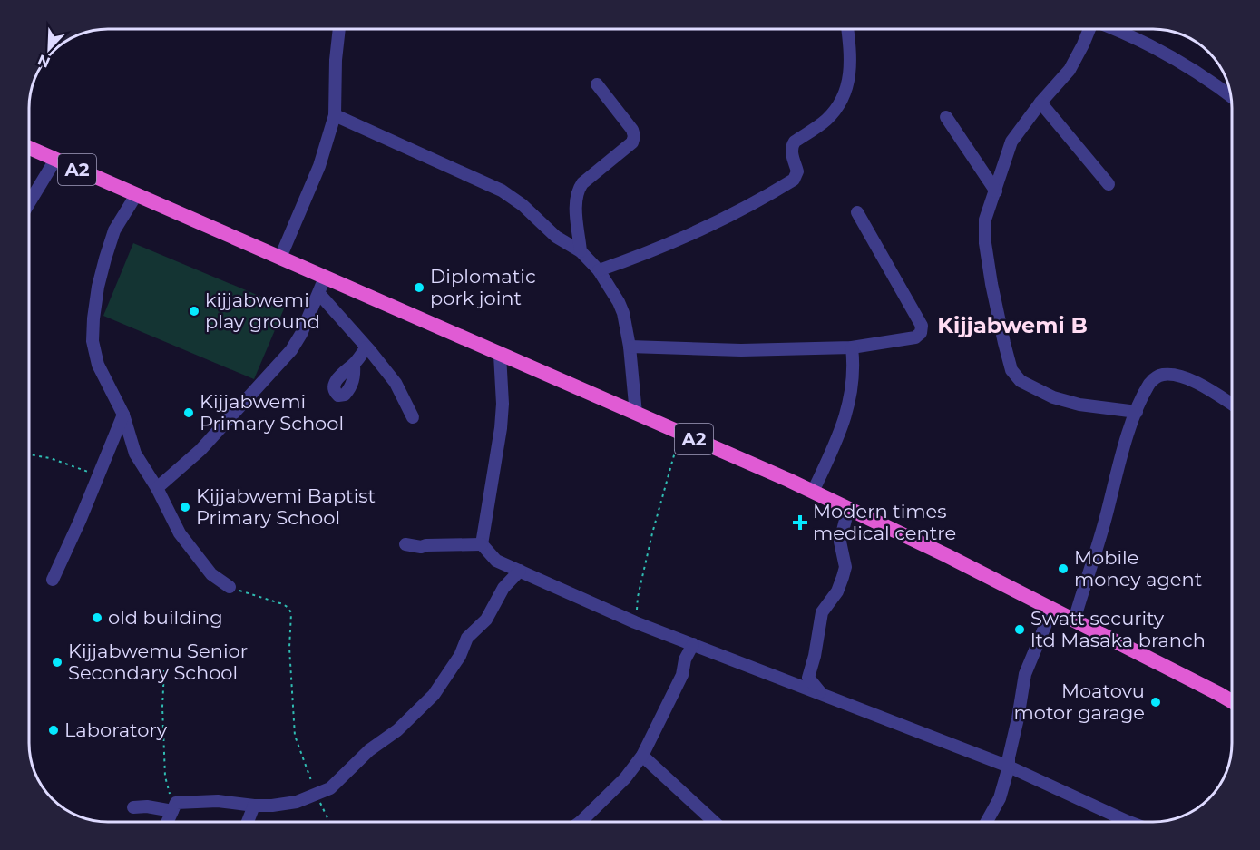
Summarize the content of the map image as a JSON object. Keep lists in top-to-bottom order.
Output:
{
  "streets": {
    "highway": ["A2"]
  },
  "districts": ["Kijjabwemi B"],
  "places": {
    "other": [
      "Diplomatic pork joint",
      "kijjabwemi play ground",
      "Kijjabwemi Primary School",
      "Kijjabwemi Baptist Primary School",
      "Mobile money agent",
      "old building",
      "Swatt security ltd Masaka branch",
      "Kijjabwemu Senior Secondary School",
      "Moatovu motor garage",
      "Laboratory"
    ],
    "health": ["Modern times medical centre"]
  },
  "north": "bottom left"
}
